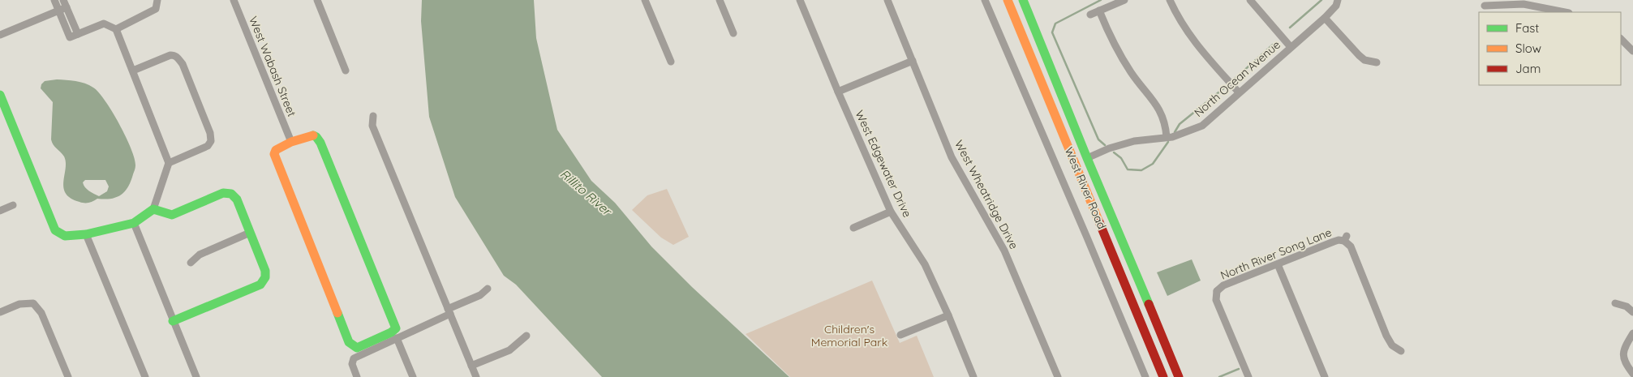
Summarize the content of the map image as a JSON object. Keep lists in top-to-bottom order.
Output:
{
  "streets": {
    "street": [
      "West Wabash Street",
      "North Ocean Avenue",
      "West Edgewater Drive",
      "West River Road",
      "West Wheatridge Drive",
      "North River Song Lane"
    ]
  },
  "crossings": [
    ["North Ocean Avenue", "West River Road"]
  ],
  "water": ["Rillito River"],
  "parks": ["Children's Memorial Park"],
  "legend": ["Fast", "Slow", "Jam"]
}
